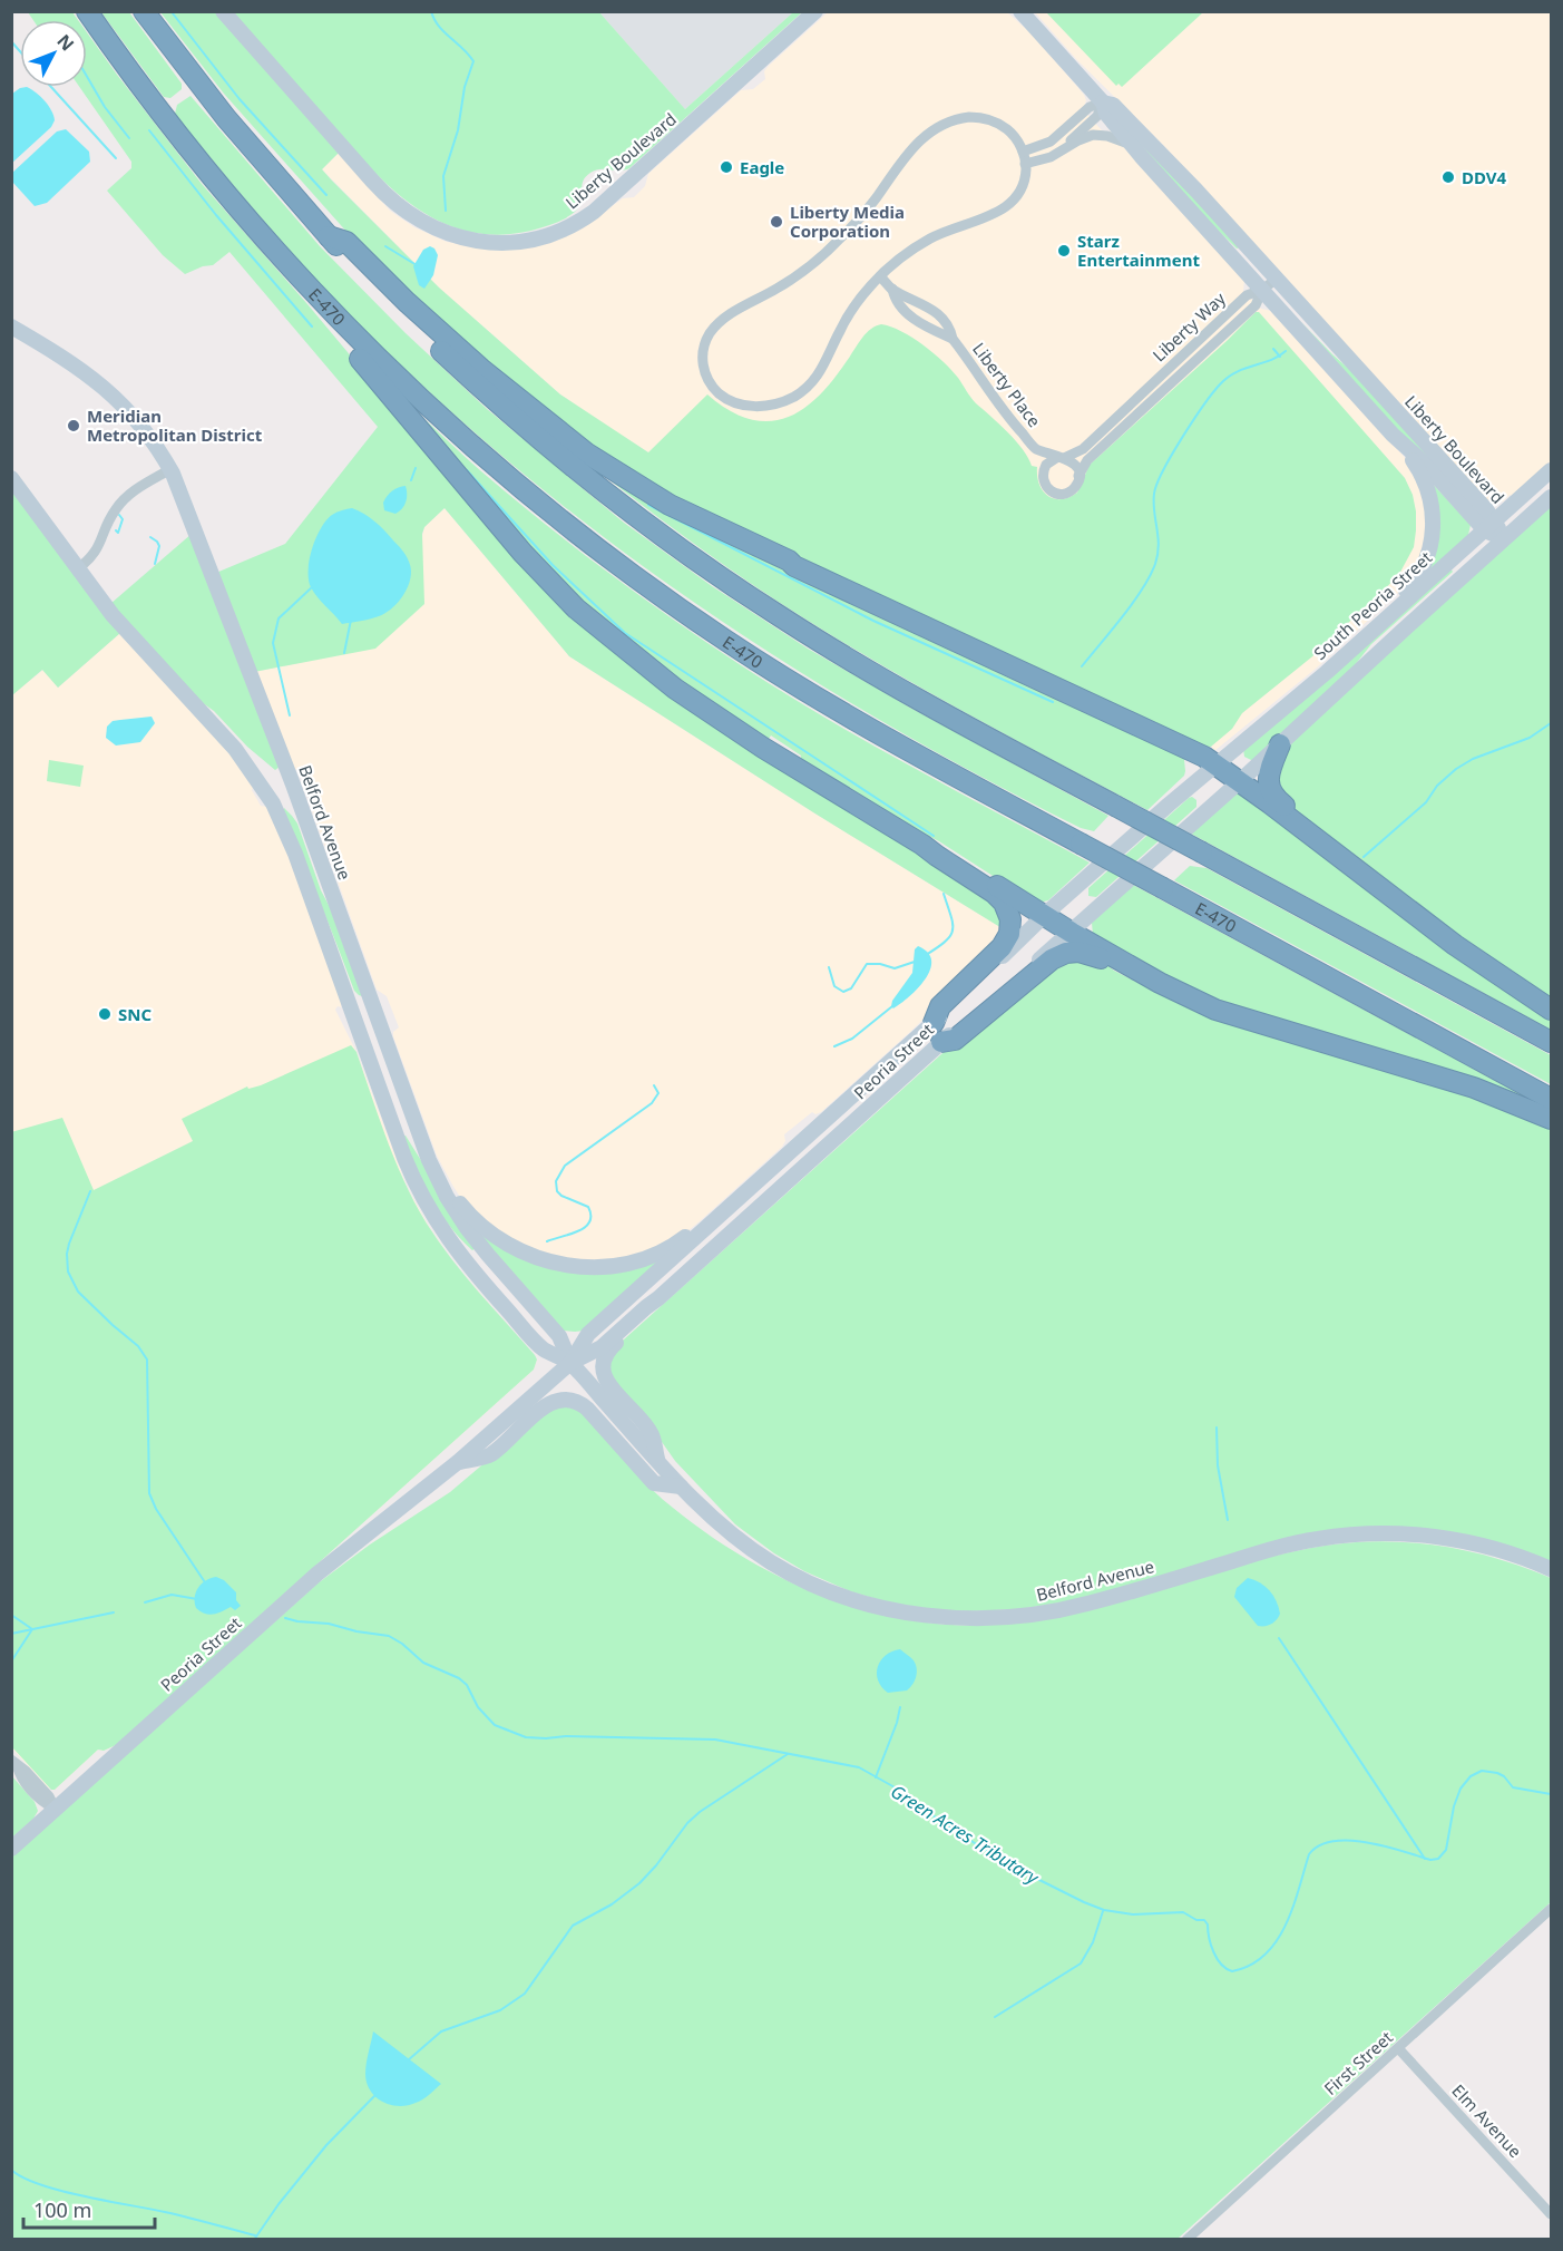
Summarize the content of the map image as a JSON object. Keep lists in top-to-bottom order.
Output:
{
  "streets": {
    "highway": ["E-470"],
    "main road": [
      "Liberty Boulevard",
      "South Peoria Street",
      "Belford Avenue",
      "Peoria Street"
    ],
    "street": [
      "Liberty Way",
      "Liberty Place",
      "First Street",
      "Elm Avenue"
    ]
  },
  "crossings": [
    ["Liberty Boulevard", "Liberty Way"],
    ["Liberty Boulevard", "South Peoria Street"],
    ["Liberty Way", "Liberty Place"],
    ["South Peoria Street", "Peoria Street"],
    ["Belford Avenue", "Peoria Street"],
    ["First Street", "Elm Avenue"]
  ],
  "water": ["Green Acres Tributary"],
  "places": [
    "Eagle",
    "DDV4",
    "Liberty Media Corporation",
    "Starz Entertainment",
    "Meridian Metropolitan District",
    "SNC"
  ],
  "scale_bar": "100 m",
  "north": "top right"
}
